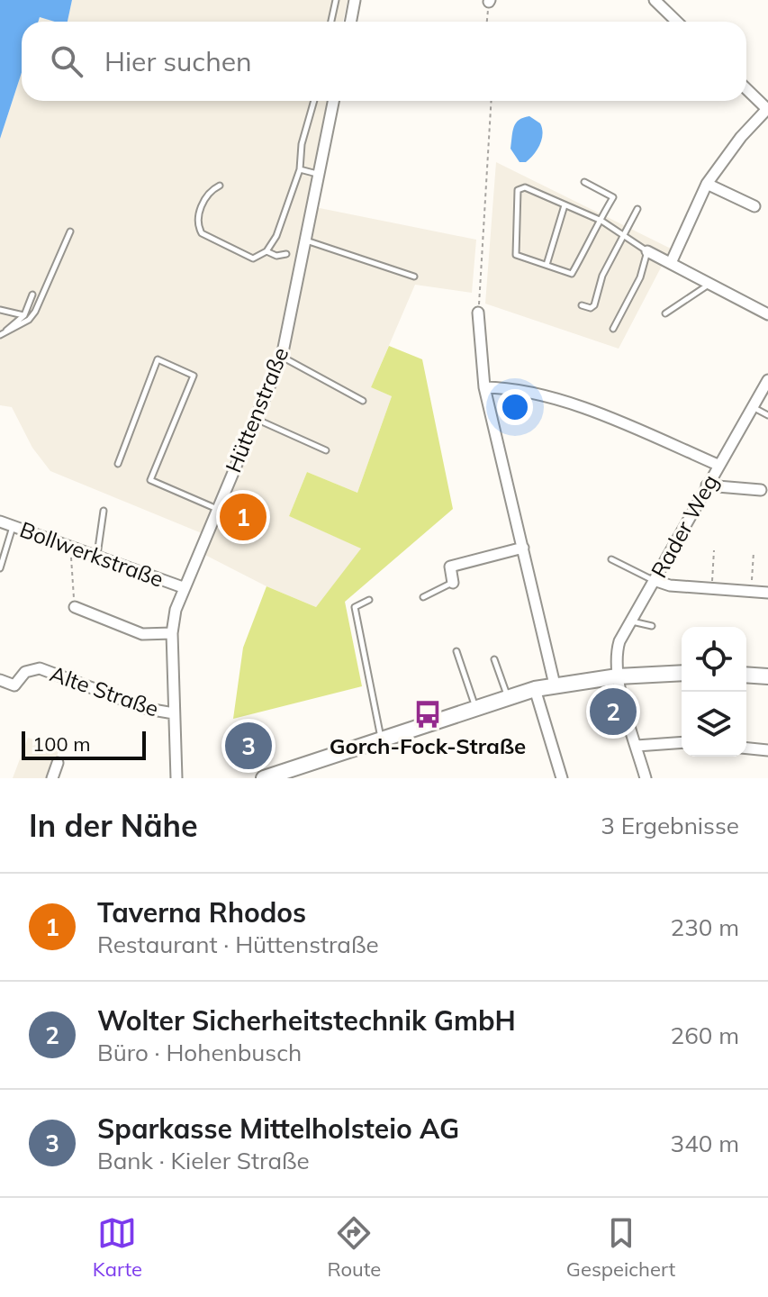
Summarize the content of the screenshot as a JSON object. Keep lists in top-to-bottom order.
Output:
{
  "streets": {
    "street": [
      "Hüttenstraße",
      "Rader Weg",
      "Bollwerkstraße",
      "Alte Straße"
    ]
  },
  "crossings": [
    ["Hüttenstraße", "Bollwerkstraße"],
    ["Hüttenstraße", "Alte Straße"]
  ],
  "places": {
    "bus stop": ["Gorch-Fock-Straße"]
  },
  "scale_bar": "100 m",
  "page": {
    "search": "Hier suchen",
    "pins": ["1", "2", "3"],
    "scale": "100 m",
    "heading": ["In der Nähe", "3 Ergebnisse"],
    "list": [
      {
        "mark": "1",
        "name": "Taverna Rhodos",
        "note": "Restaurant · Hüttenstraße",
        "value": "230 m"
      },
      {
        "mark": "2",
        "name": "Wolter Sicherheitstechnik GmbH",
        "note": "Büro · Hohenbusch",
        "value": "260 m"
      },
      {
        "mark": "3",
        "name": "Sparkasse Mittelholsteio AG",
        "note": "Bank · Kieler Straße",
        "value": "340 m"
      }
    ],
    "nav": ["Karte", "Route", "Gespeichert"]
  }
}
